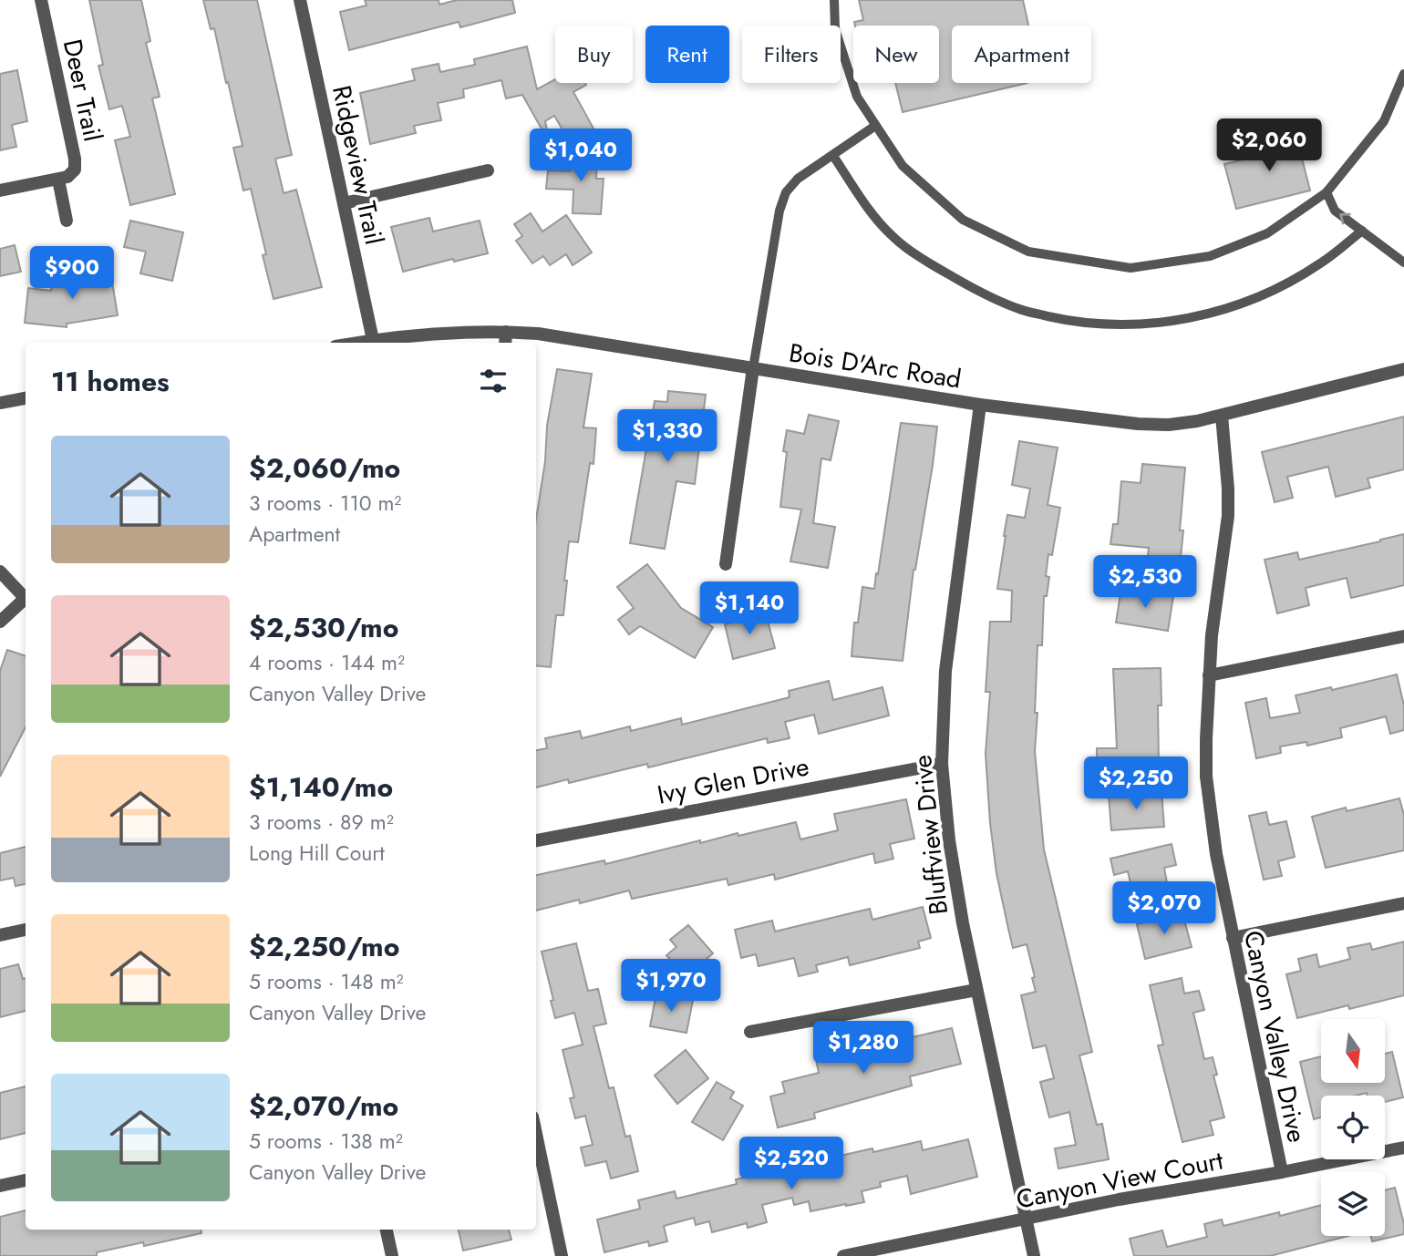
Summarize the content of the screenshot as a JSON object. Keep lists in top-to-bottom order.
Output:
{
  "streets": {
    "street": [
      "Deer Trail",
      "Ridgeview Trail",
      "Bois D'Arc Road",
      "Ivy Glen Drive",
      "Bluffview Drive",
      "Canyon Valley Drive",
      "Canyon View Court"
    ]
  },
  "crossings": [
    ["Ridgeview Trail", "Bois D'Arc Road"],
    ["Bois D'Arc Road", "Bluffview Drive"],
    ["Bois D'Arc Road", "Canyon Valley Drive"],
    ["Ivy Glen Drive", "Bluffview Drive"],
    ["Bluffview Drive", "Canyon View Court"],
    ["Canyon Valley Drive", "Canyon View Court"]
  ],
  "north": "bottom",
  "page": {
    "chip": [
      "Buy",
      "Rent",
      "Filters",
      "New",
      "Apartment"
    ],
    "price": [
      "$2,060",
      "$1,040",
      "$900",
      "$1,330",
      "$2,530",
      "$1,140",
      "$2,250",
      "$2,070",
      "$1,970",
      "$1,280",
      "$2,520"
    ],
    "heading": "11 homes",
    "list": [
      {
        "name": "$2,060/mo",
        "note": "3 rooms · 110 m² · Apartment"
      },
      {
        "name": "$2,530/mo",
        "note": "4 rooms · 144 m² · Canyon Valley Drive"
      },
      {
        "name": "$1,140/mo",
        "note": "3 rooms · 89 m² · Long Hill Court"
      },
      {
        "name": "$2,250/mo",
        "note": "5 rooms · 148 m² · Canyon Valley Drive"
      },
      {
        "name": "$2,070/mo",
        "note": "5 rooms · 138 m² · Canyon Valley Drive"
      }
    ]
  }
}
